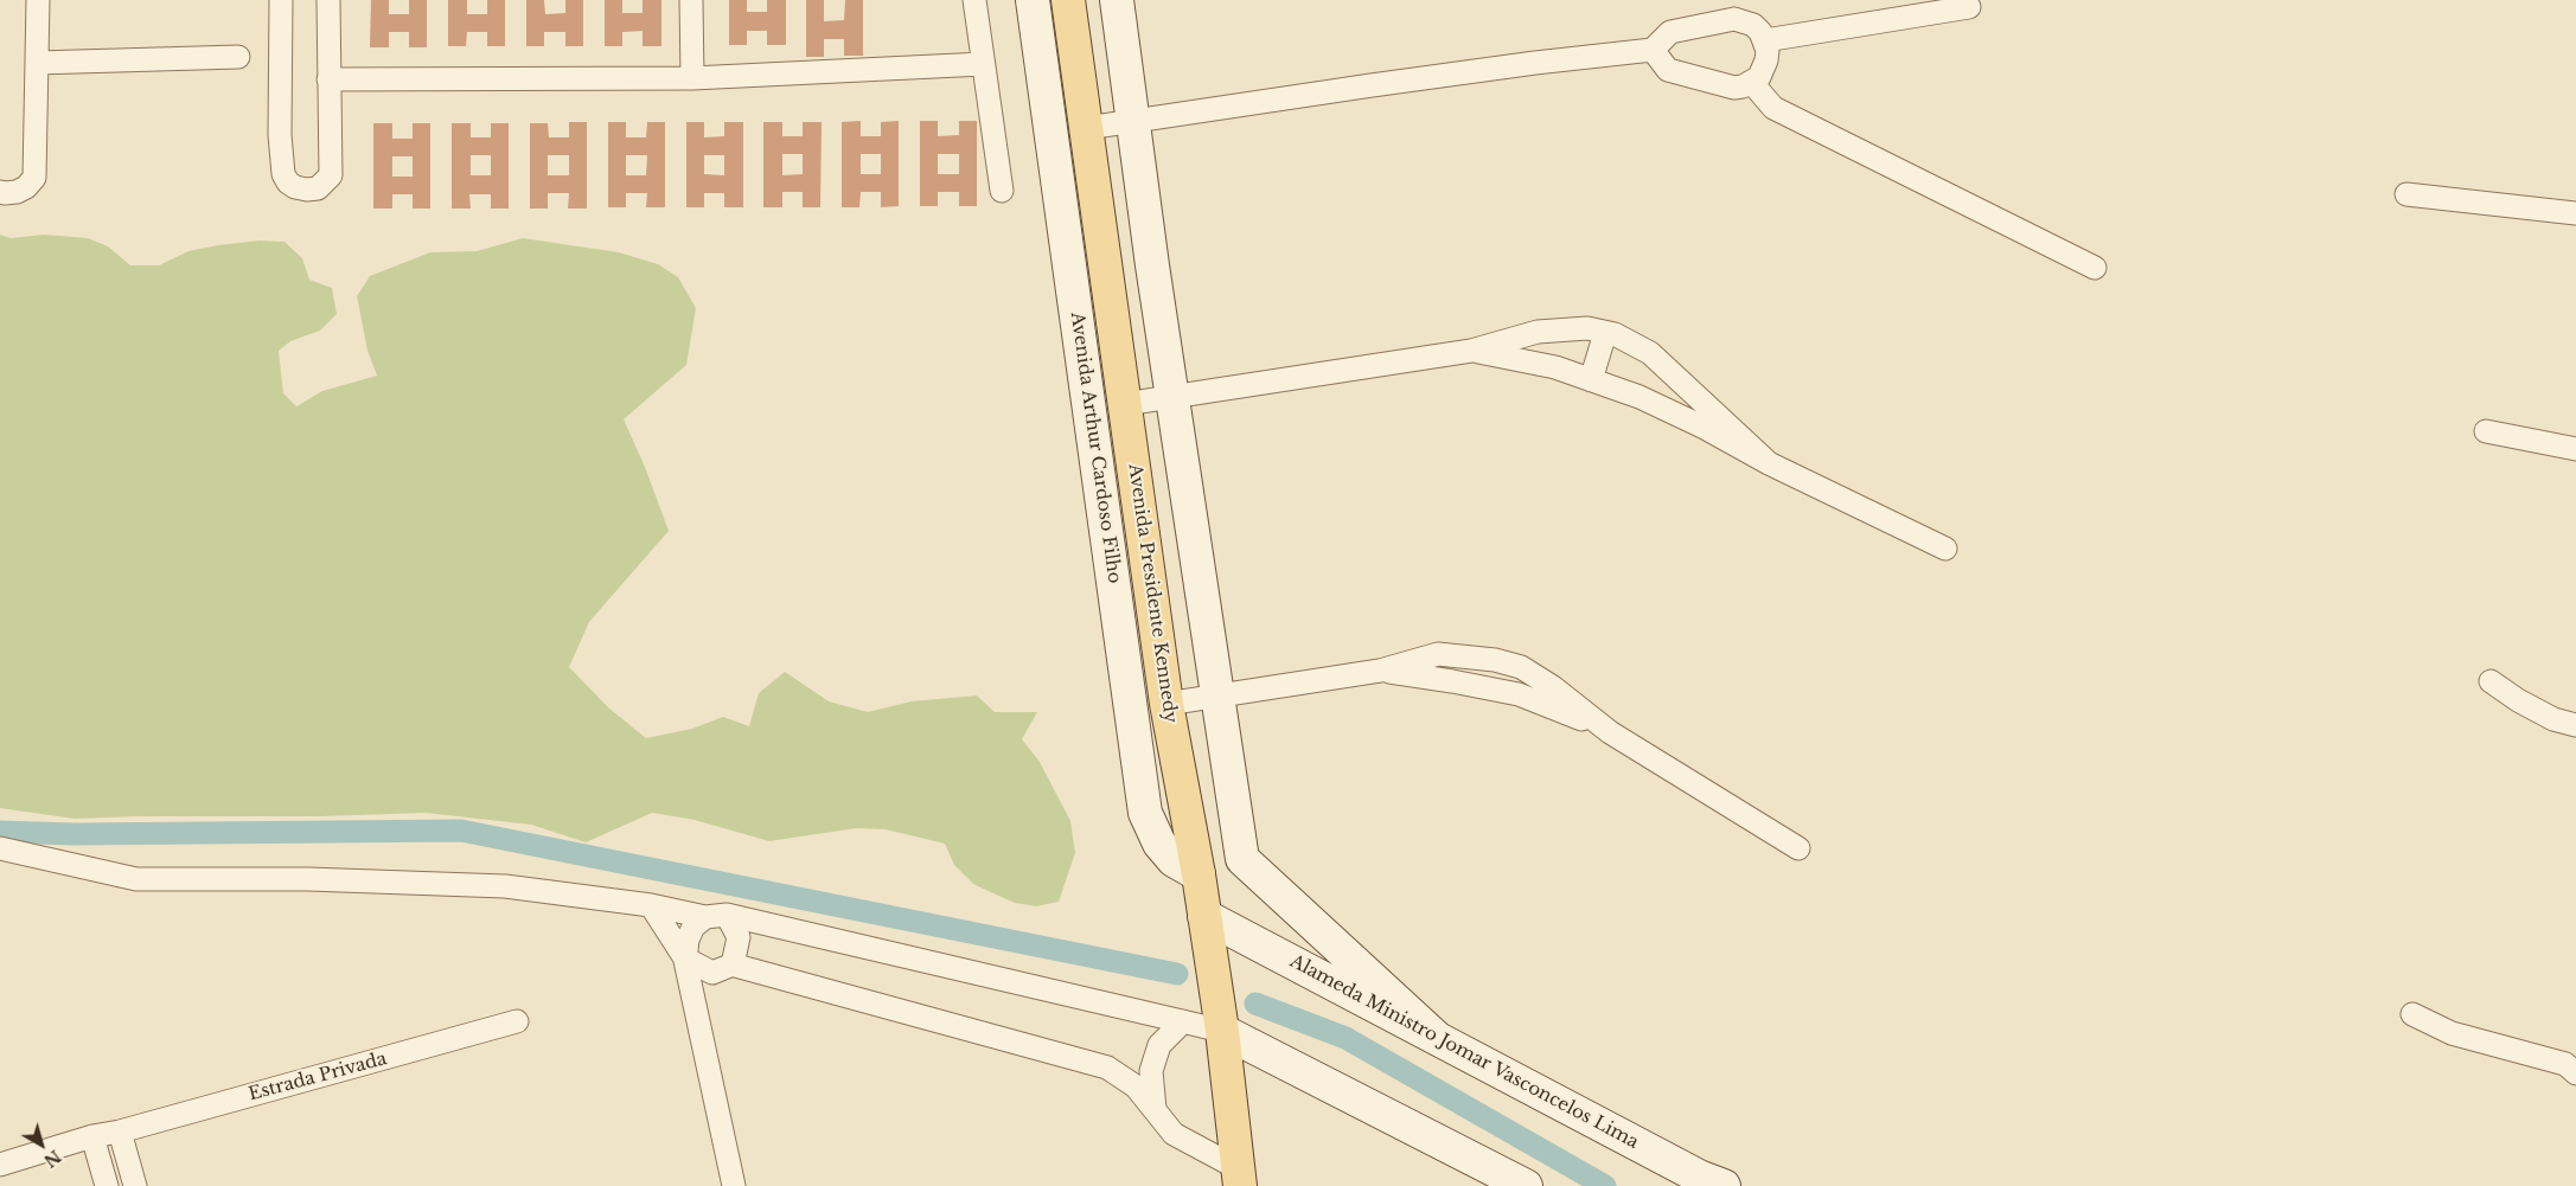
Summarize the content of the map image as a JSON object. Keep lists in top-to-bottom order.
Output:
{
  "streets": {
    "main road": ["Avenida Arthur Cardoso Filho", "Avenida Presidente Kennedy", "Alameda Ministro Jomar Vasconcelos Lima"],
    "street": ["Estrada Privada"]
  },
  "crossings": [
    ["Avenida Arthur Cardoso Filho", "Avenida Presidente Kennedy"],
    ["Avenida Presidente Kennedy", "Alameda Ministro Jomar Vasconcelos Lima"]
  ],
  "north": "bottom right"
}
